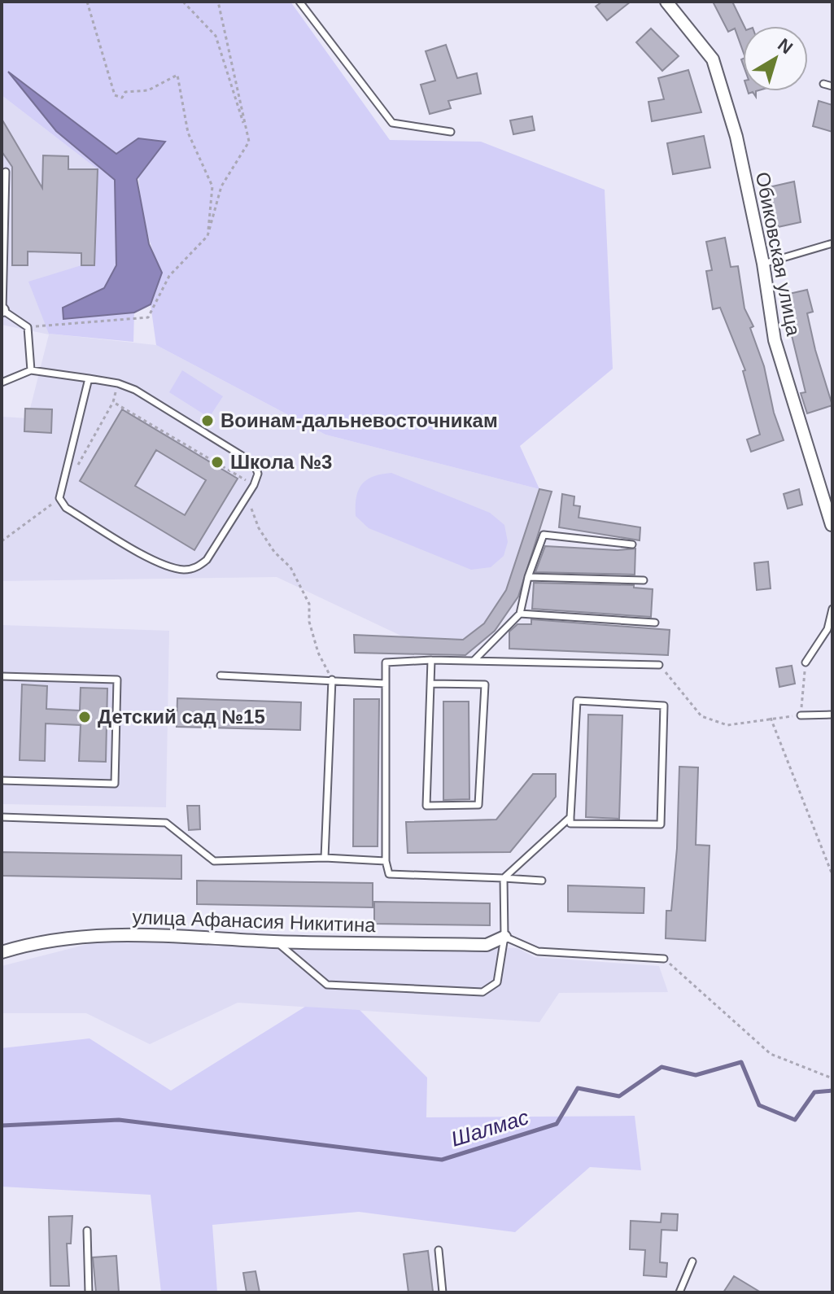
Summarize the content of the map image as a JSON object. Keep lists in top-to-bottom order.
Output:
{
  "streets": {
    "street": ["Обиковская улица", "улица Афанасия Никитина"]
  },
  "water": ["Шалмас"],
  "places": ["Воинам-дальневосточникам", "Школа №3", "Детский сад №15"],
  "north": "top right"
}
